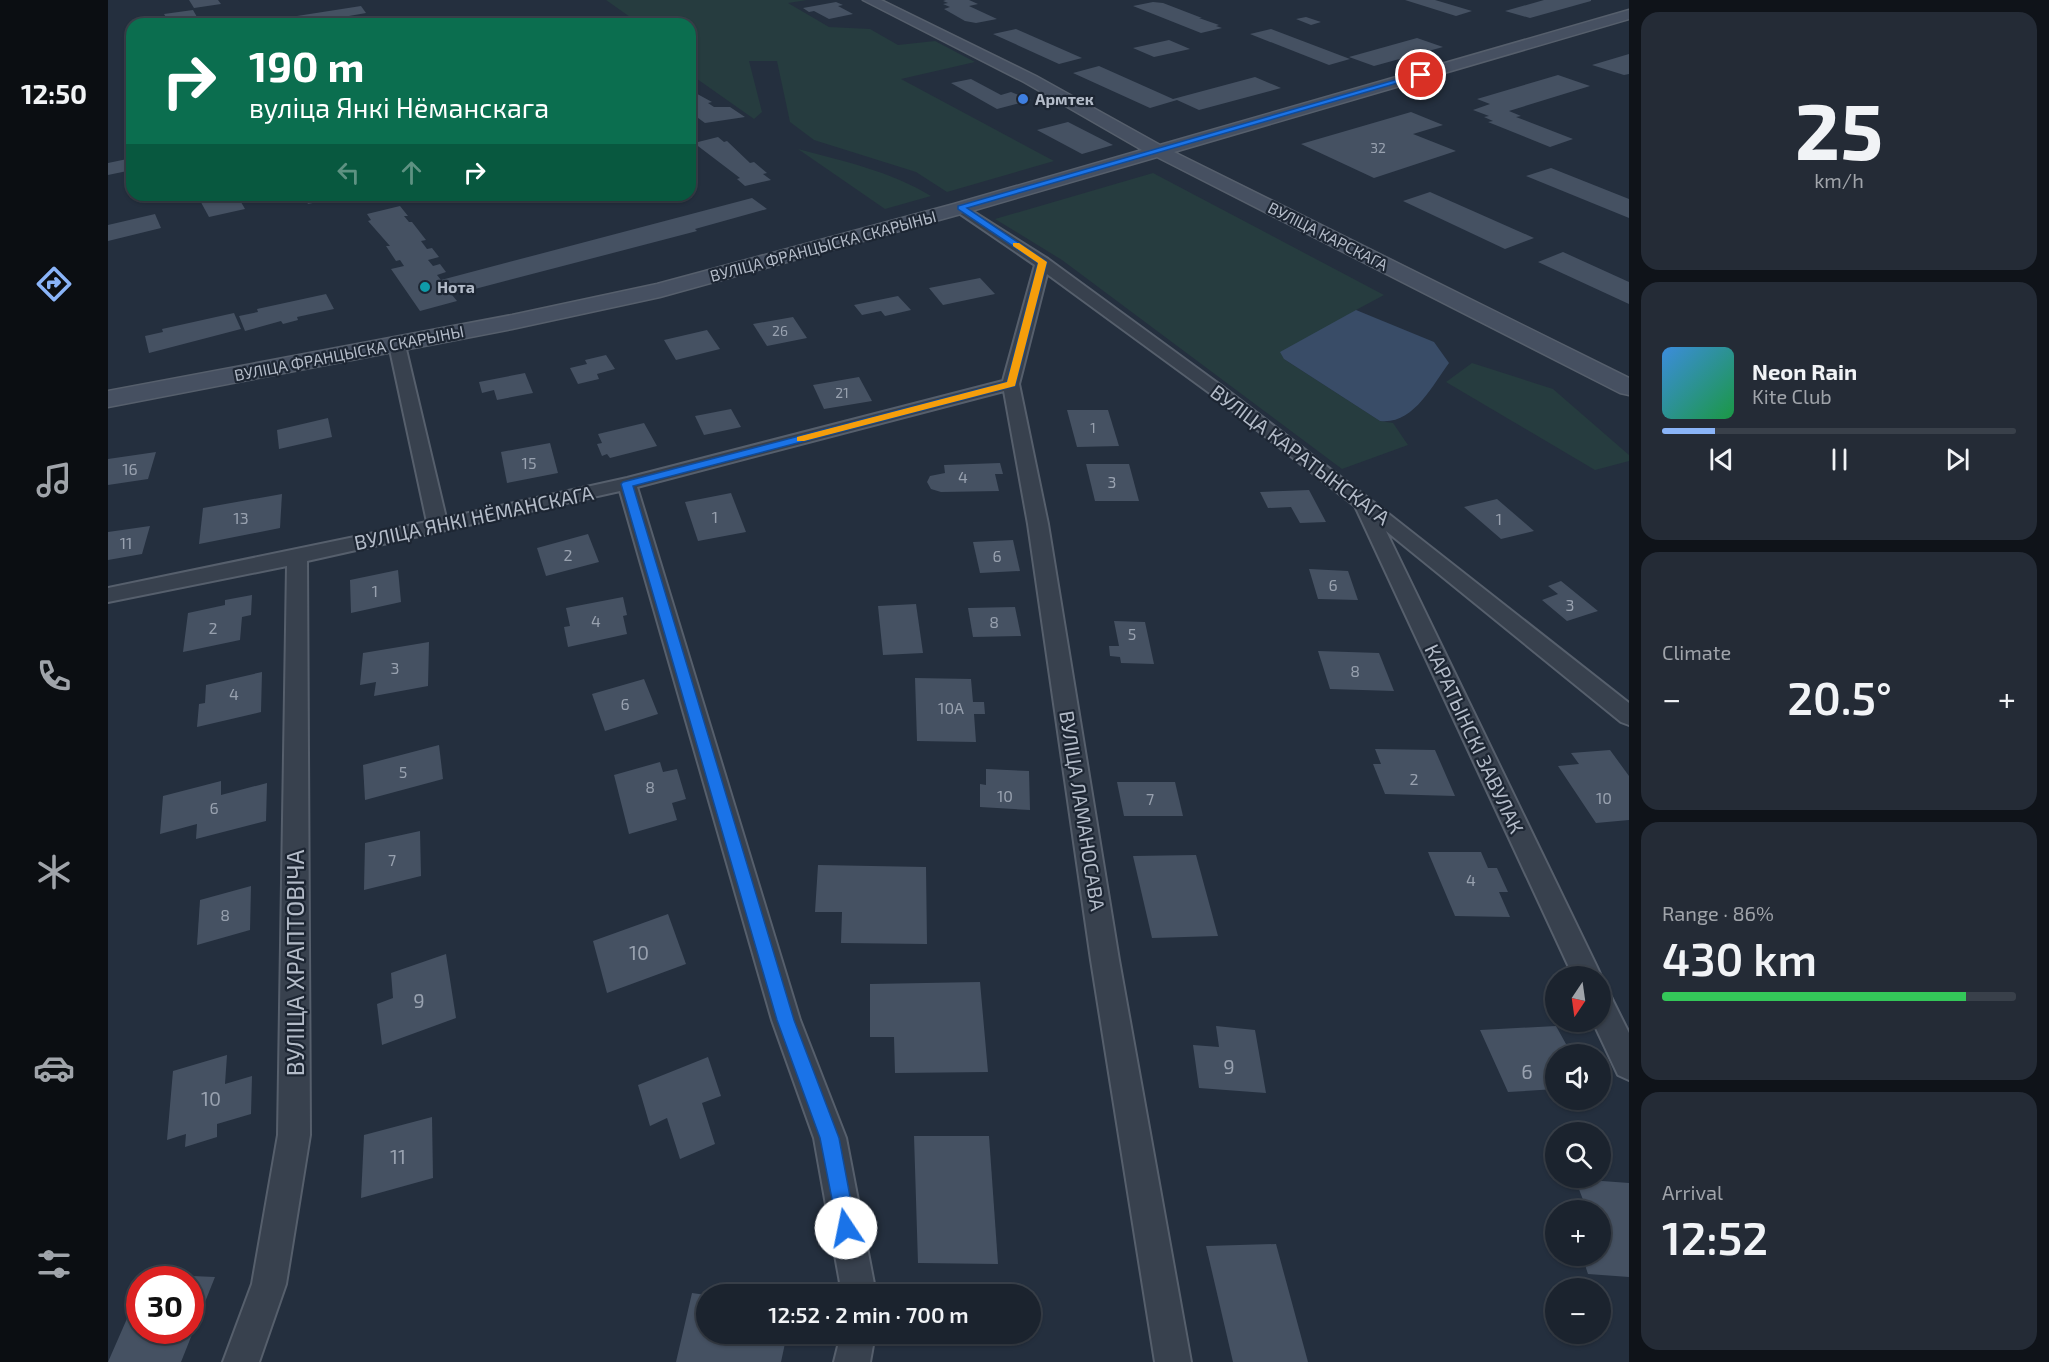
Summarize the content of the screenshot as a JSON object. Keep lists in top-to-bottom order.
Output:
{
  "streets": {
    "street": [
      "ВУЛІЦА КАРСКАГА",
      "ВУЛІЦА ФРАНЦЫСКА СКАРЫНЫ",
      "ВУЛІЦА КАРАТЫНСКАГА",
      "ВУЛІЦА ЯНКІ НЁМАНСКАГА",
      "КАРАТЫНСКІ ЗАВУЛАК",
      "ВУЛІЦА ЛАМАНОСАВА",
      "ВУЛІЦА ХРАПТОВІЧА"
    ]
  },
  "crossings": [
    ["ВУЛІЦА КАРСКАГА", "ВУЛІЦА ФРАНЦЫСКА СКАРЫНЫ"],
    ["ВУЛІЦА ФРАНЦЫСКА СКАРЫНЫ", "ВУЛІЦА КАРАТЫНСКАГА"],
    ["ВУЛІЦА КАРАТЫНСКАГА", "КАРАТЫНСКІ ЗАВУЛАК"],
    ["ВУЛІЦА КАРАТЫНСКАГА", "ВУЛІЦА ЛАМАНОСАВА"],
    ["ВУЛІЦА ЯНКІ НЁМАНСКАГА", "ВУЛІЦА ЛАМАНОСАВА"],
    ["ВУЛІЦА ЯНКІ НЁМАНСКАГА", "ВУЛІЦА ХРАПТОВІЧА"]
  ],
  "places": ["Армтек", "Нота"],
  "house_numbers": [
    "32",
    "26",
    "21",
    "1",
    "15",
    "16",
    "4",
    "3",
    "1",
    "13",
    "1",
    "11",
    "2",
    "6",
    "6",
    "1",
    "3",
    "4",
    "8",
    "2",
    "5",
    "3",
    "8",
    "4",
    "6",
    "10А",
    "5",
    "2",
    "8",
    "10",
    "10",
    "7",
    "6",
    "7",
    "4",
    "8",
    "10",
    "9",
    "9",
    "6",
    "10",
    "11"
  ],
  "north": "bottom",
  "page": {
    "tabs": "12:50",
    "tile": [
      ["25", "km/h"],
      "Climate",
      ["Range · 86%", "430 km"],
      ["Arrival", "12:52"]
    ],
    "turn": ["190 m", "вуліца Янкі Нёманскага"],
    "song": ["Neon Rain", "Kite Club"],
    "heat": ["−", "20.5°", "+"],
    "map_buttons": ["+", "−"],
    "limit": "30",
    "trip": "12:52 · 2 min · 700 m"
  }
}
